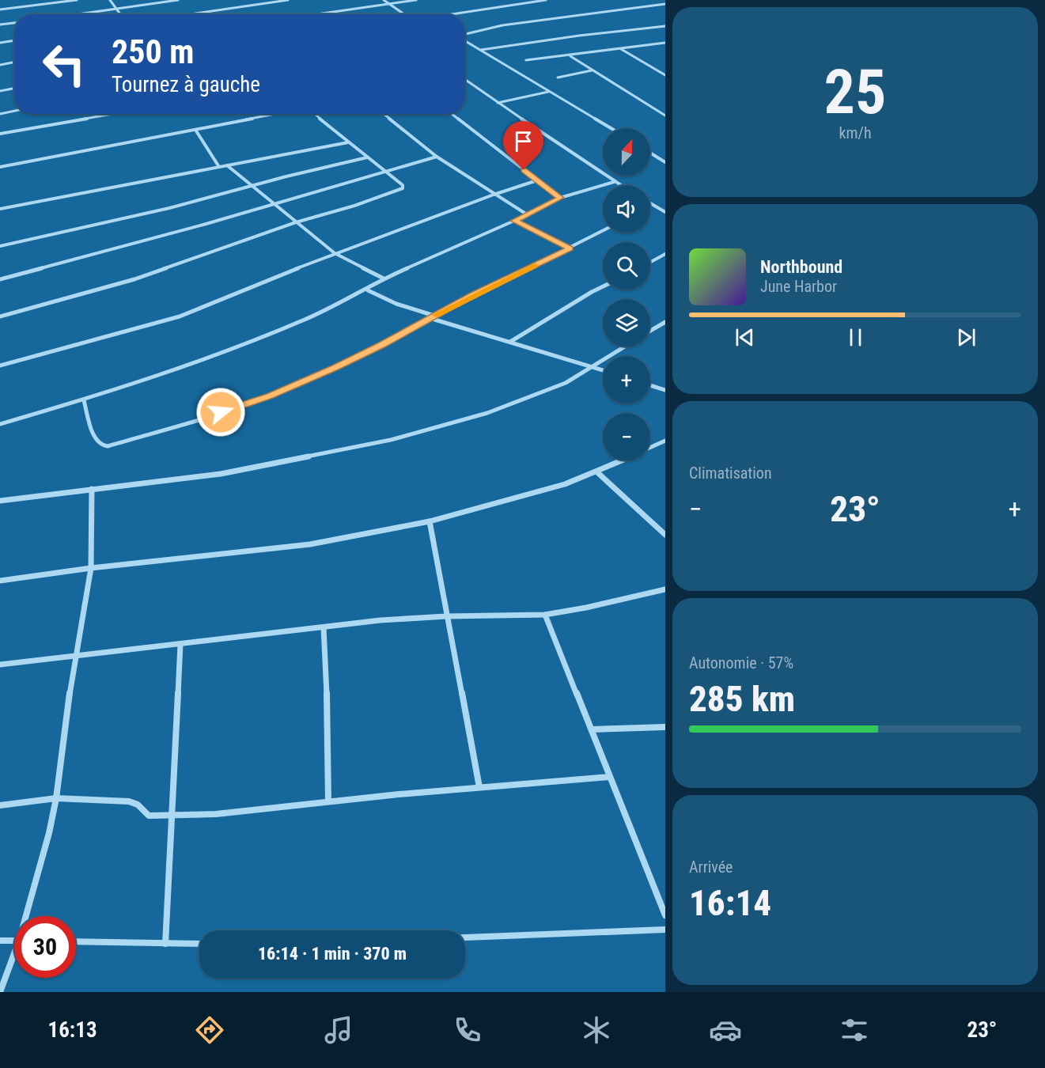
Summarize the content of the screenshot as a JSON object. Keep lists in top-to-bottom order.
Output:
{
  "north": "top",
  "page": {
    "tile": [
      ["25", "km/h"],
      "Climatisation",
      ["Autonomie · 57%", "285 km"],
      ["Arrivée", "16:14"]
    ],
    "turn": ["250 m", "Tournez à gauche"],
    "map_buttons": ["+", "−"],
    "song": ["Northbound", "June Harbor"],
    "heat": ["−", "23°", "+"],
    "limit": "30",
    "trip": "16:14 · 1 min · 370 m",
    "tabs": ["16:13", "23°"]
  }
}
